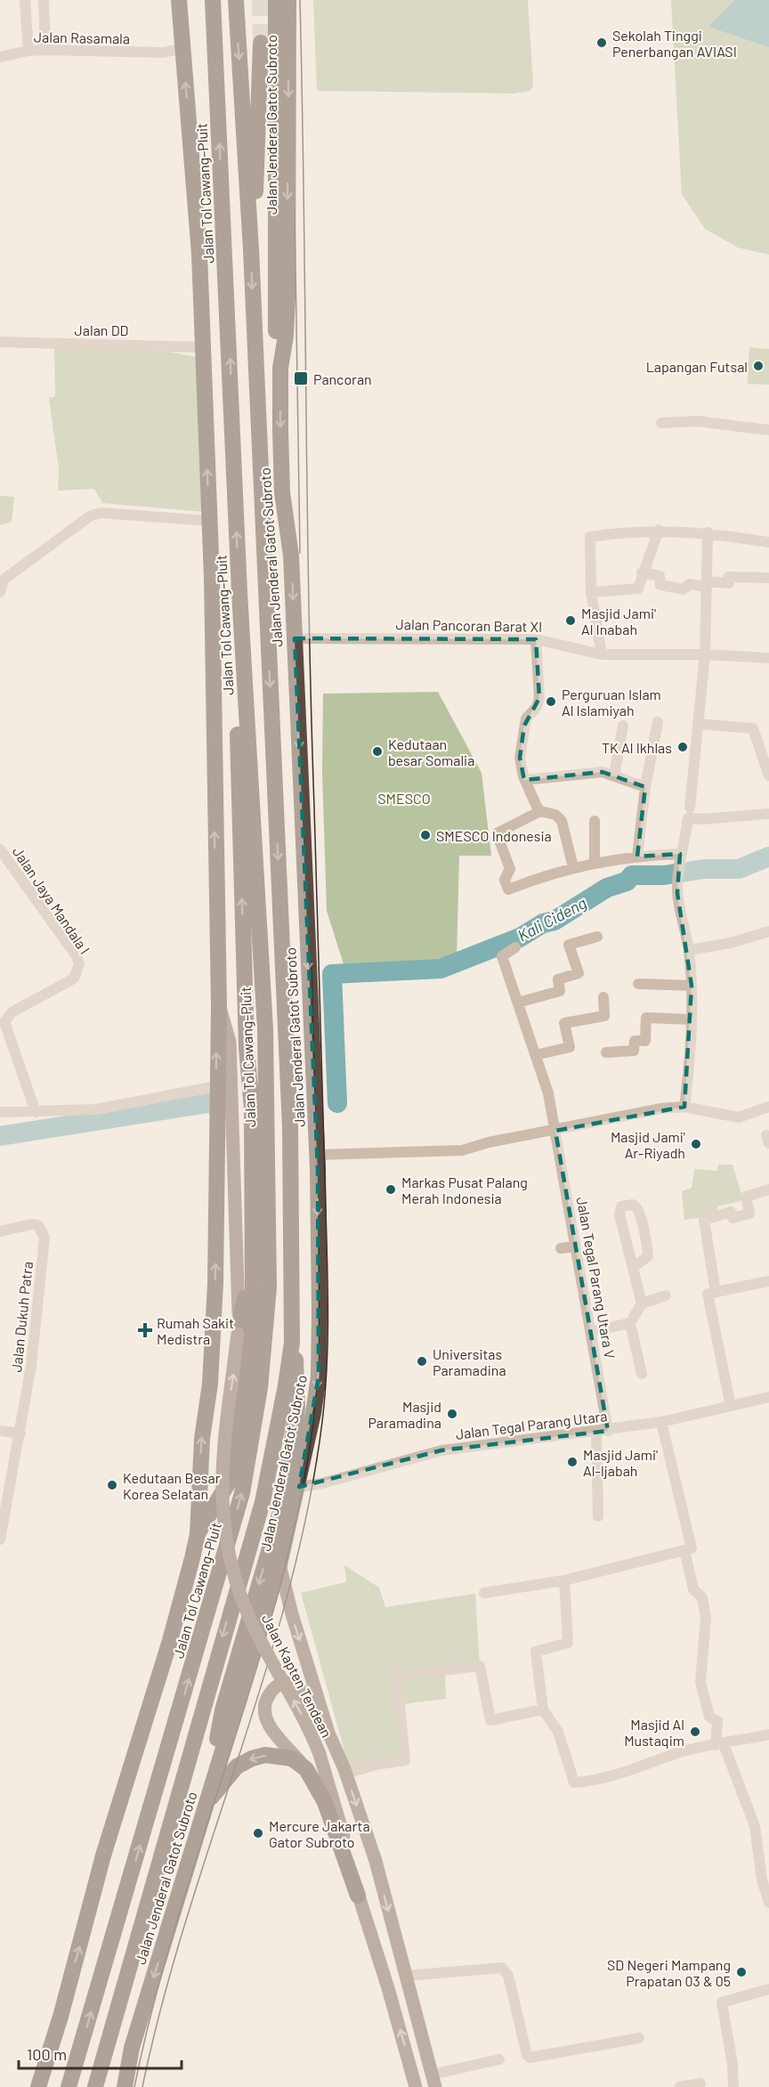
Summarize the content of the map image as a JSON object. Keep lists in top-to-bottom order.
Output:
{
  "streets": {
    "highway": ["Jalan Jenderal Gatot Subroto", "Jalan Tol Cawang–Pluit"],
    "main road": ["Jalan Kapten Tendean"],
    "street": [
      "Jalan Rasamala",
      "Jalan DD",
      "Jalan Pancoran Barat XI",
      "Jalan Jaya Mandala I",
      "Jalan Tegal Parang Utara V",
      "Jalan Dukuh Patra",
      "Jalan Tegal Parang Utara"
    ]
  },
  "crossings": [
    ["Jalan Jenderal Gatot Subroto", "Jalan Pancoran Barat XI"],
    ["Jalan Jenderal Gatot Subroto", "Jalan Tegal Parang Utara"],
    ["Jalan Jenderal Gatot Subroto", "Jalan Kapten Tendean"],
    ["Jalan Tegal Parang Utara V", "Jalan Tegal Parang Utara"]
  ],
  "water": ["Kali Cideng"],
  "parks": ["SMESCO"],
  "places": {
    "other": [
      "Sekolah Tinggi Penerbangan AVIASI",
      "Lapangan Futsal",
      "Masjid Jami' Al Inabah",
      "Perguruan Islam Al Islamiyah",
      "TK Al Ikhlas",
      "Kedutaan besar Somalia",
      "SMESCO Indonesia",
      "Masjid Jami' Ar-Riyadh",
      "Markas Pusat Palang Merah Indonesia",
      "Universitas Paramadina",
      "Masjid Paramadina",
      "Masjid Jami' Al-Ijabah",
      "Kedutaan Besar Korea Selatan",
      "Masjid Al Mustaqim",
      "Mercure Jakarta Gator Subroto",
      "SD Negeri Mampang Prapatan 03 & 05"
    ],
    "transit": ["Pancoran"],
    "health": ["Rumah Sakit Medistra"]
  },
  "scale_bar": "100 m"
}
